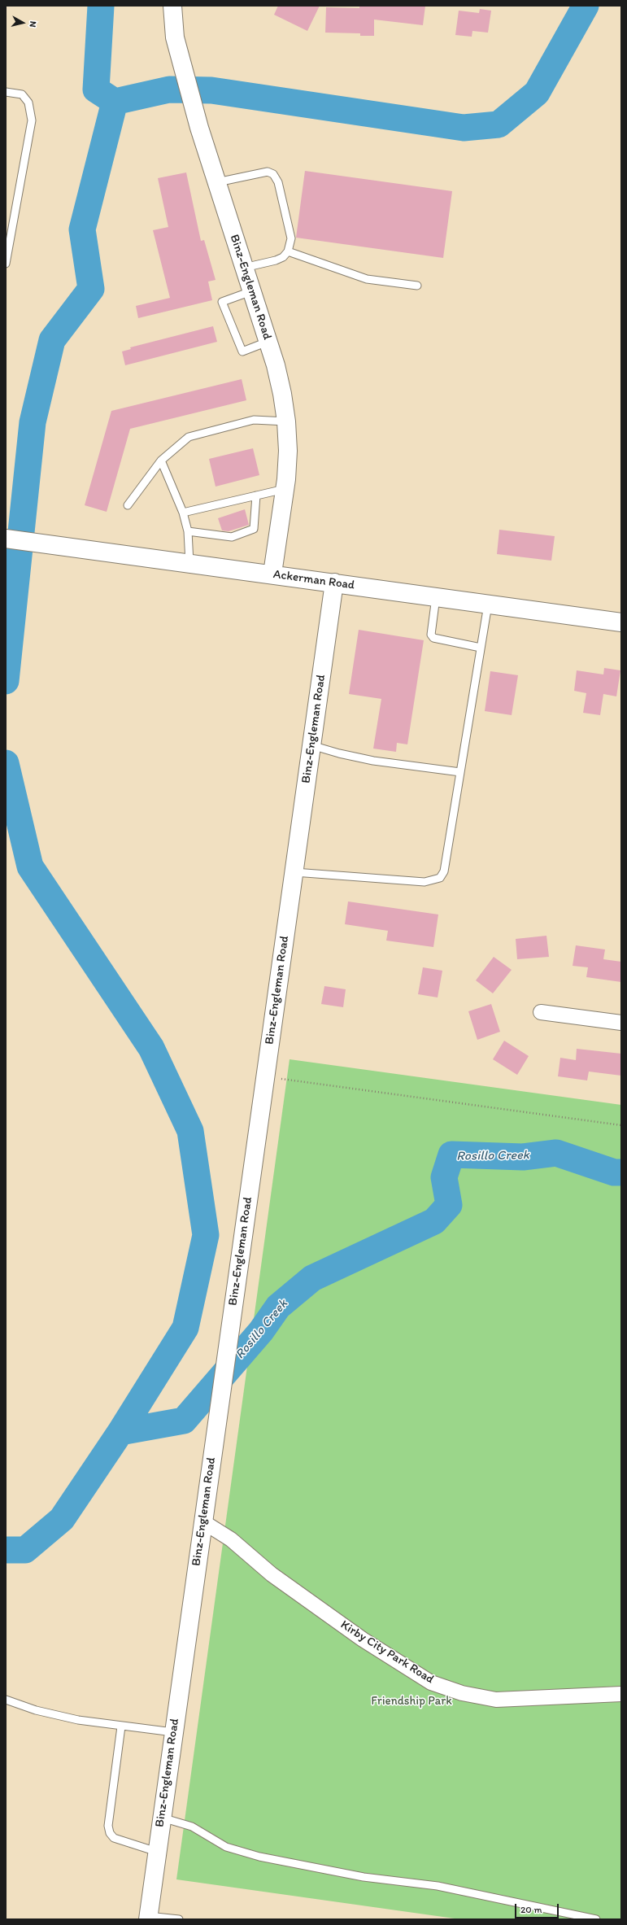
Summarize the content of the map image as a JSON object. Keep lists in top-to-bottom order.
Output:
{
  "streets": {
    "street": ["Binz-Engleman Road", "Ackerman Road", "Kirby City Park Road"]
  },
  "crossings": [
    ["Binz-Engleman Road", "Ackerman Road"],
    ["Binz-Engleman Road", "Kirby City Park Road"]
  ],
  "water": ["Rosillo Creek"],
  "parks": ["Friendship Park"],
  "scale_bar": "20 m",
  "north": "right"
}
